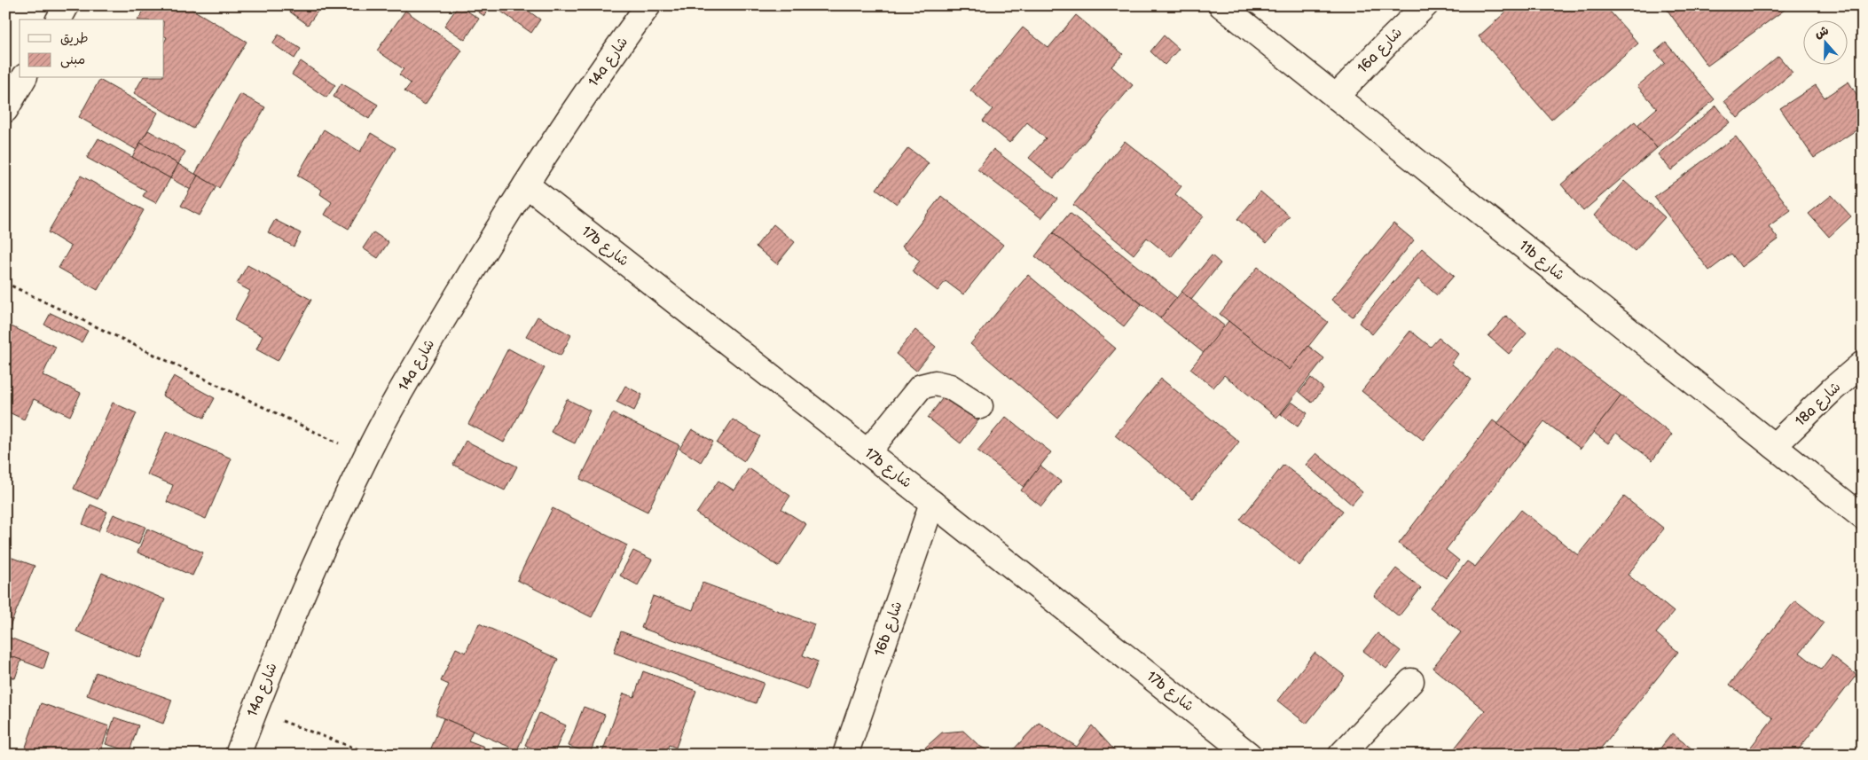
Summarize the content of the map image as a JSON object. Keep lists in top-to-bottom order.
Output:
{
  "streets": {
    "street": [
      "16a شارع",
      "14a شارع",
      "17b شارع",
      "11b شارع",
      "18a شارع",
      "16b شارع"
    ]
  },
  "crossings": [
    ["16a شارع", "11b شارع"],
    ["14a شارع", "17b شارع"],
    ["17b شارع", "16b شارع"],
    ["11b شارع", "18a شارع"]
  ],
  "legend": ["طريق", "مبنى"],
  "north": "top"
}
